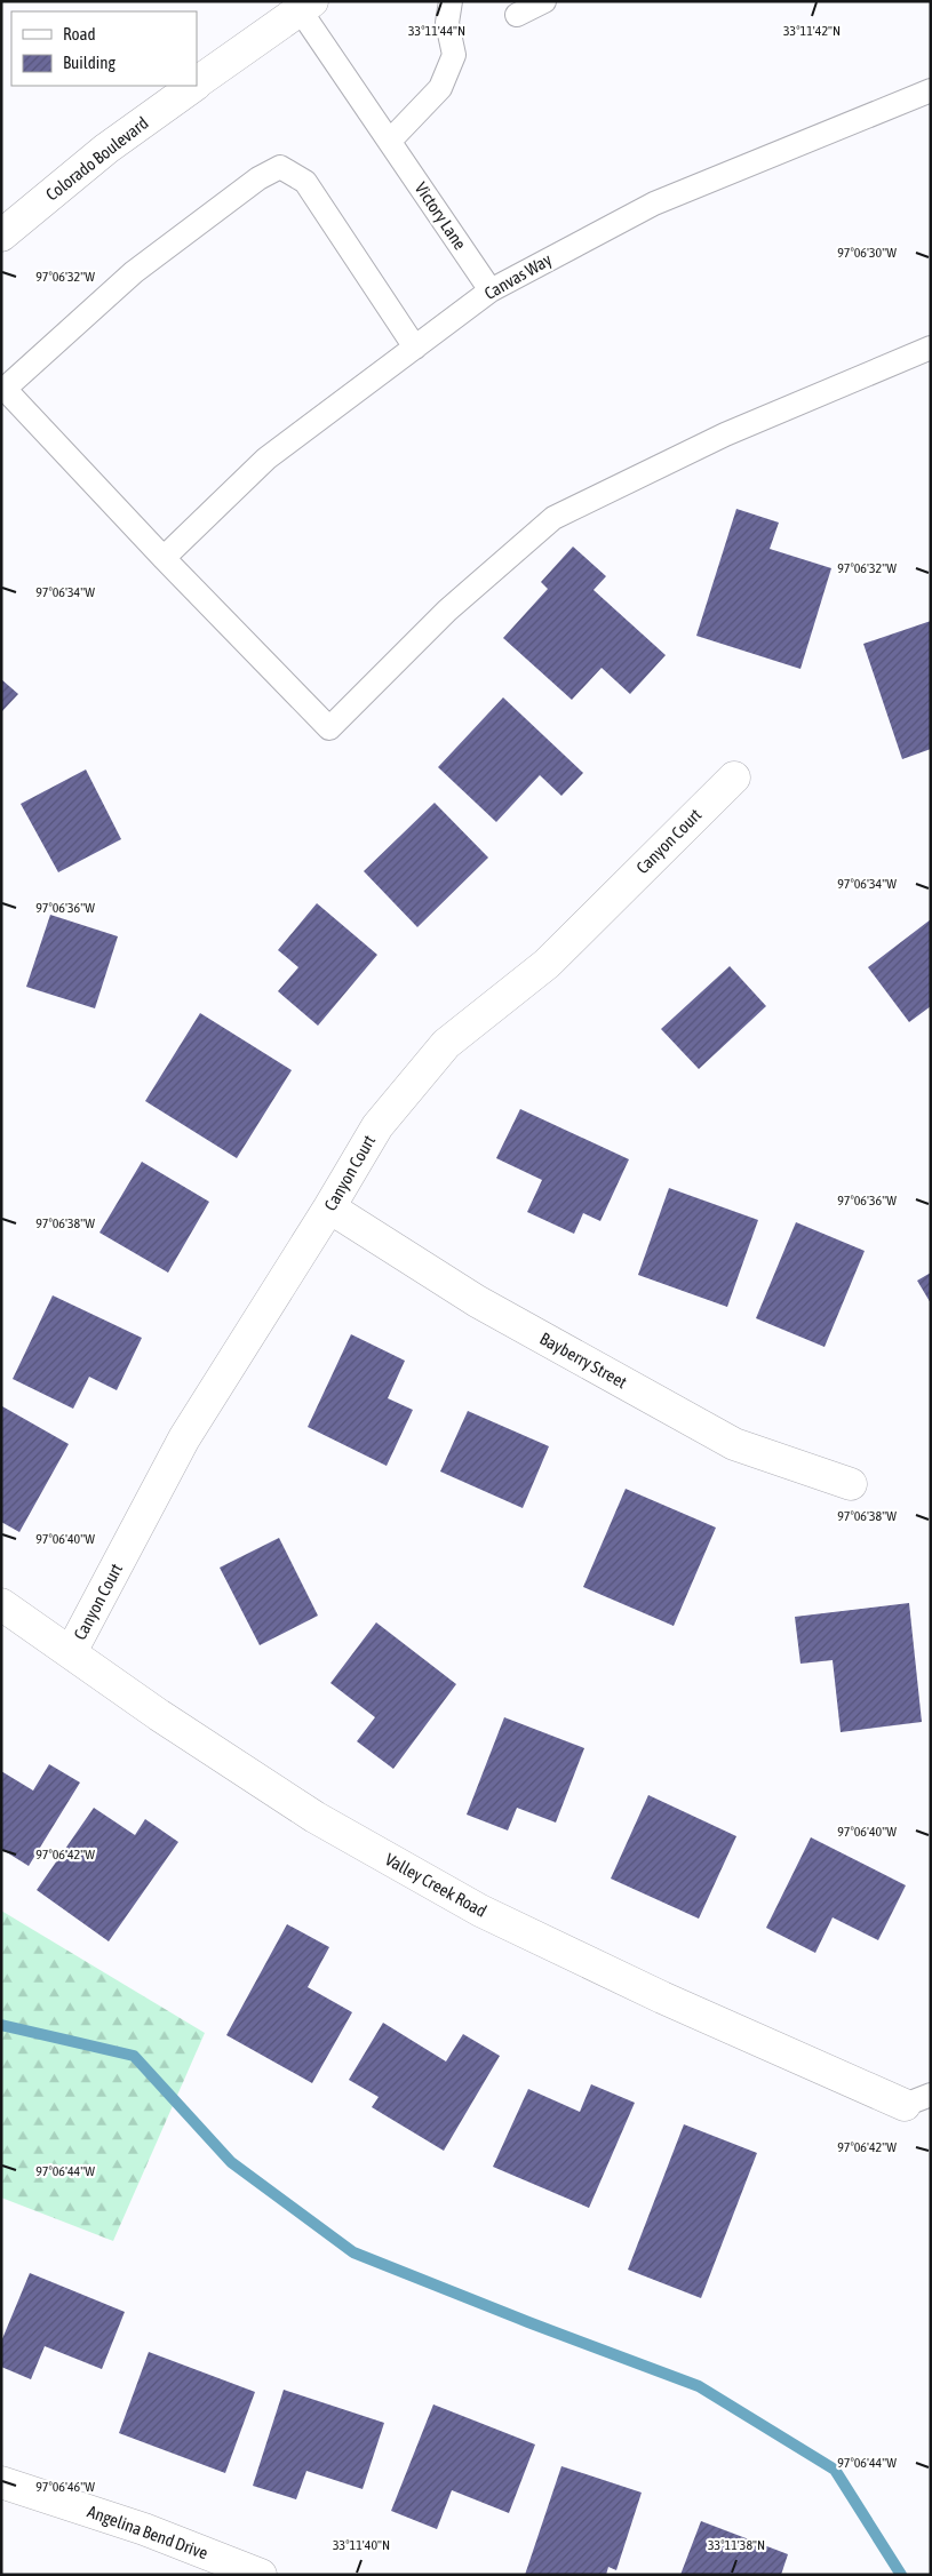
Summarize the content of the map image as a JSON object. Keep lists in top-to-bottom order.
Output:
{
  "streets": {
    "street": [
      "Colorado Boulevard",
      "Canyon Court",
      "Bayberry Street",
      "Valley Creek Road",
      "Angelina Bend Drive"
    ],
    "lane": ["Victory Lane", "Canvas Way"]
  },
  "crossings": [
    ["Colorado Boulevard", "Victory Lane"],
    ["Victory Lane", "Canvas Way"],
    ["Canyon Court", "Bayberry Street"],
    ["Canyon Court", "Valley Creek Road"]
  ],
  "legend": ["Road", "Building"],
  "coordinates": [
    "33°11'44\"N",
    "33°11'42\"N",
    "97°06'30\"W",
    "97°06'32\"W",
    "97°06'34\"W",
    "97°06'36\"W",
    "97°06'38\"W",
    "97°06'40\"W",
    "97°06'42\"W",
    "97°06'44\"W",
    "97°06'46\"W",
    "33°11'40\"N",
    "33°11'38\"N"
  ]
}
